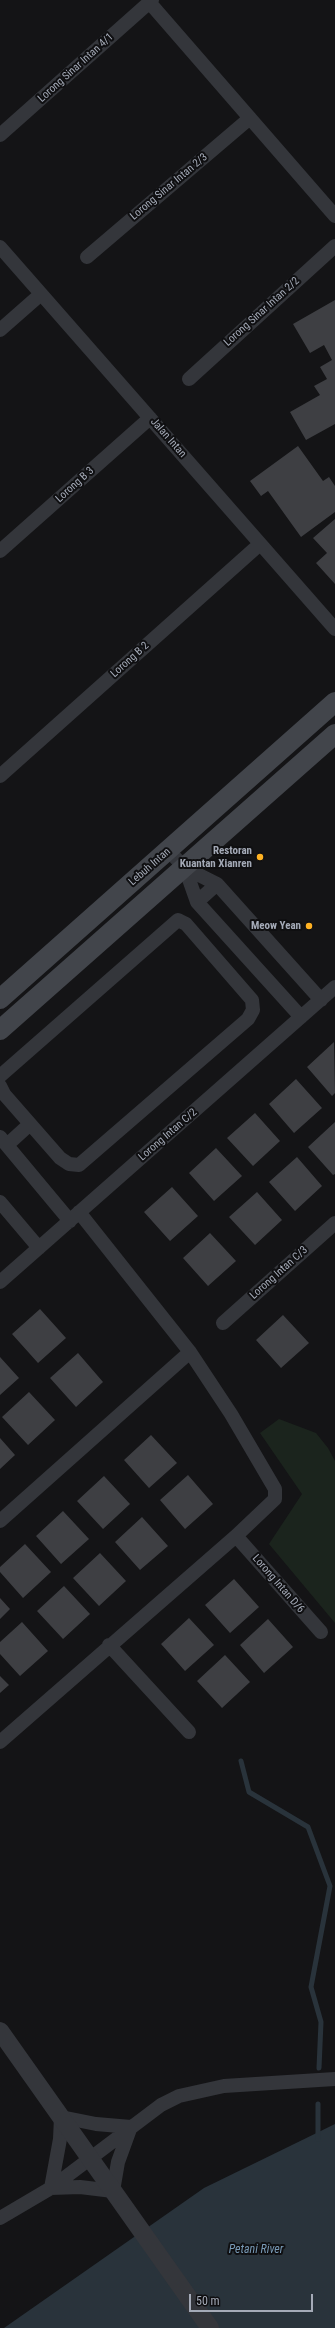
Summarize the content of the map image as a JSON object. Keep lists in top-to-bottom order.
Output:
{
  "streets": {
    "main road": ["Lebuh Intan"],
    "street": [
      "Lorong Sinar Intan 4/1",
      "Lorong Sinar Intan 2/3",
      "Lorong Sinar Intan 2/2",
      "Jalan Intan",
      "Lorong B 3",
      "Lorong B 2",
      "Lorong Intan C/2",
      "Lorong Intan C/3",
      "Lorong Intan D/6"
    ]
  },
  "crossings": [
    ["Jalan Intan", "Lorong B 3"],
    ["Jalan Intan", "Lorong B 2"]
  ],
  "water": ["Petani River"],
  "places": ["Restoran Kuantan Xianren", "Meow Yean"],
  "scale_bar": "50 m"
}
